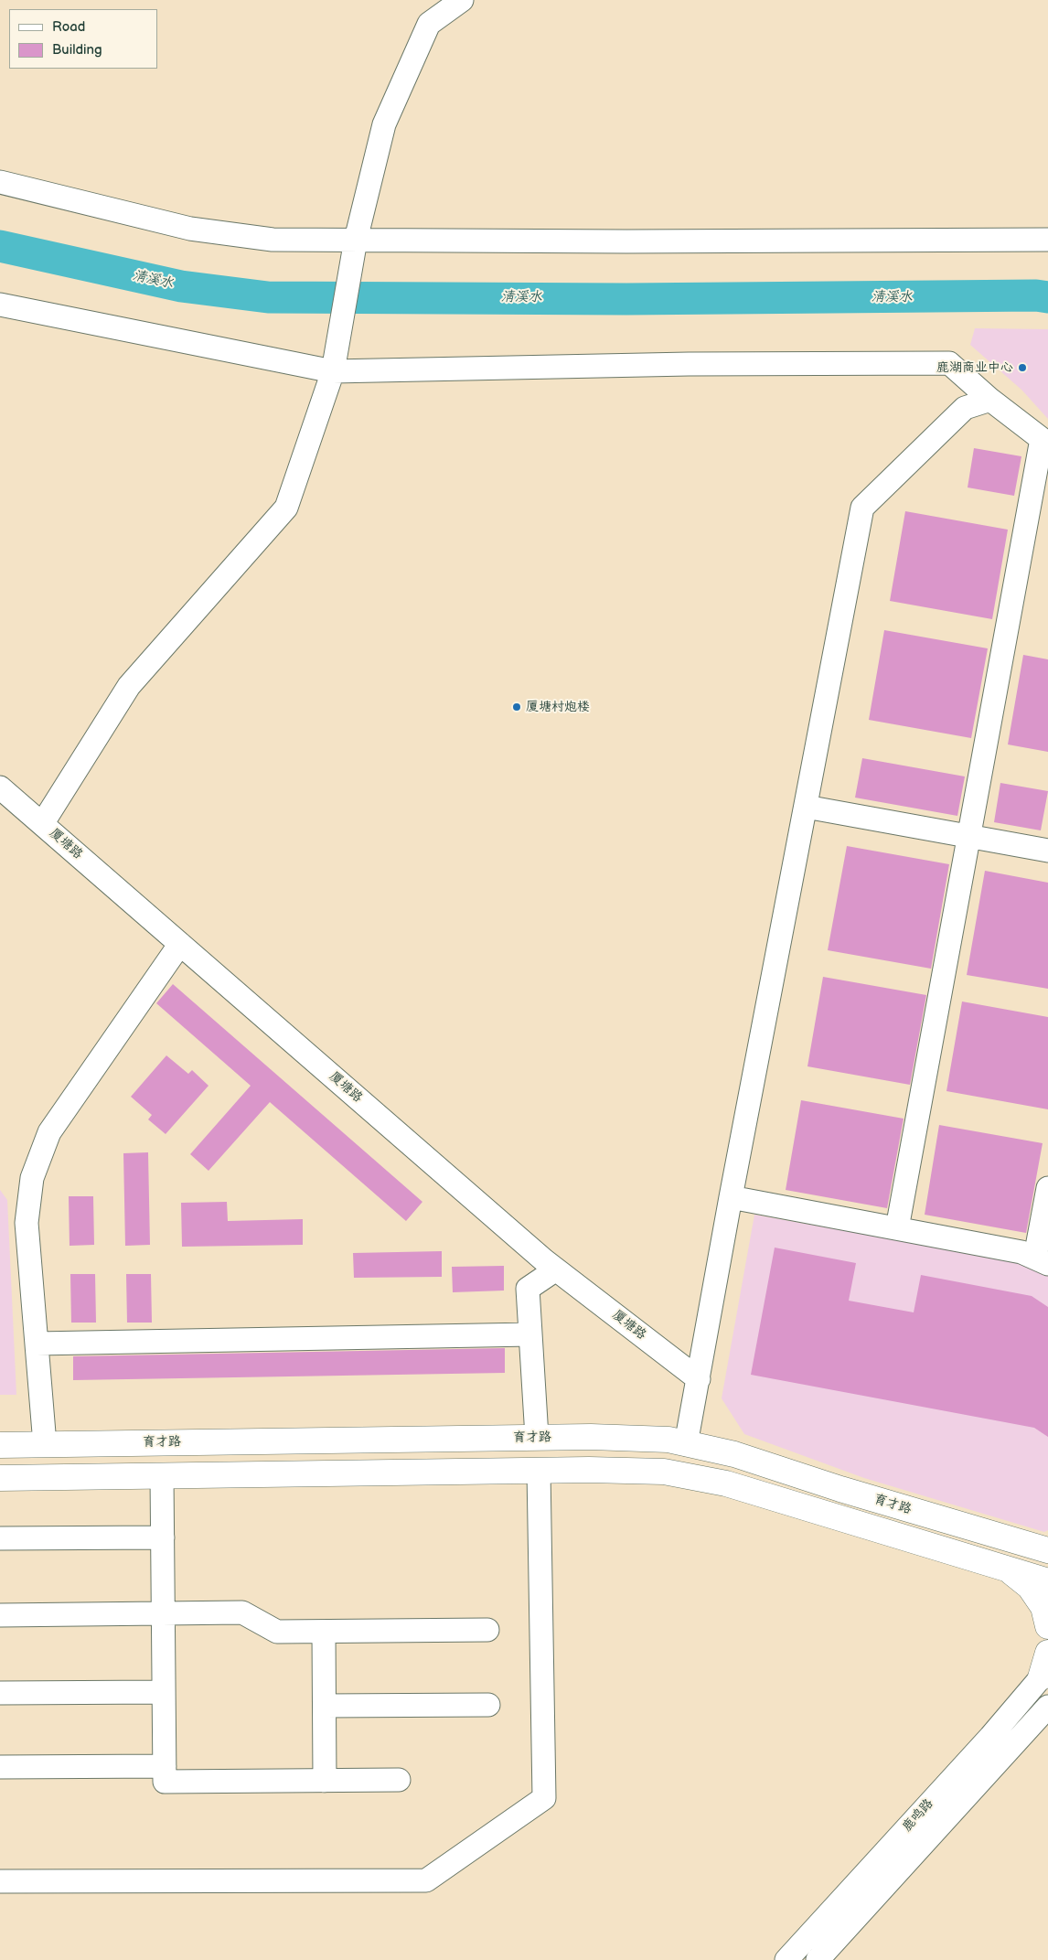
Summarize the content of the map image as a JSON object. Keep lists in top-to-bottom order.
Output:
{
  "streets": {
    "main road": ["育才路"],
    "street": ["厦塘路", "鹿鸣路"]
  },
  "water": ["清溪水"],
  "places": ["鹿湖商业中心", "厦塘村炮楼"],
  "legend": ["Road", "Building"]
}
